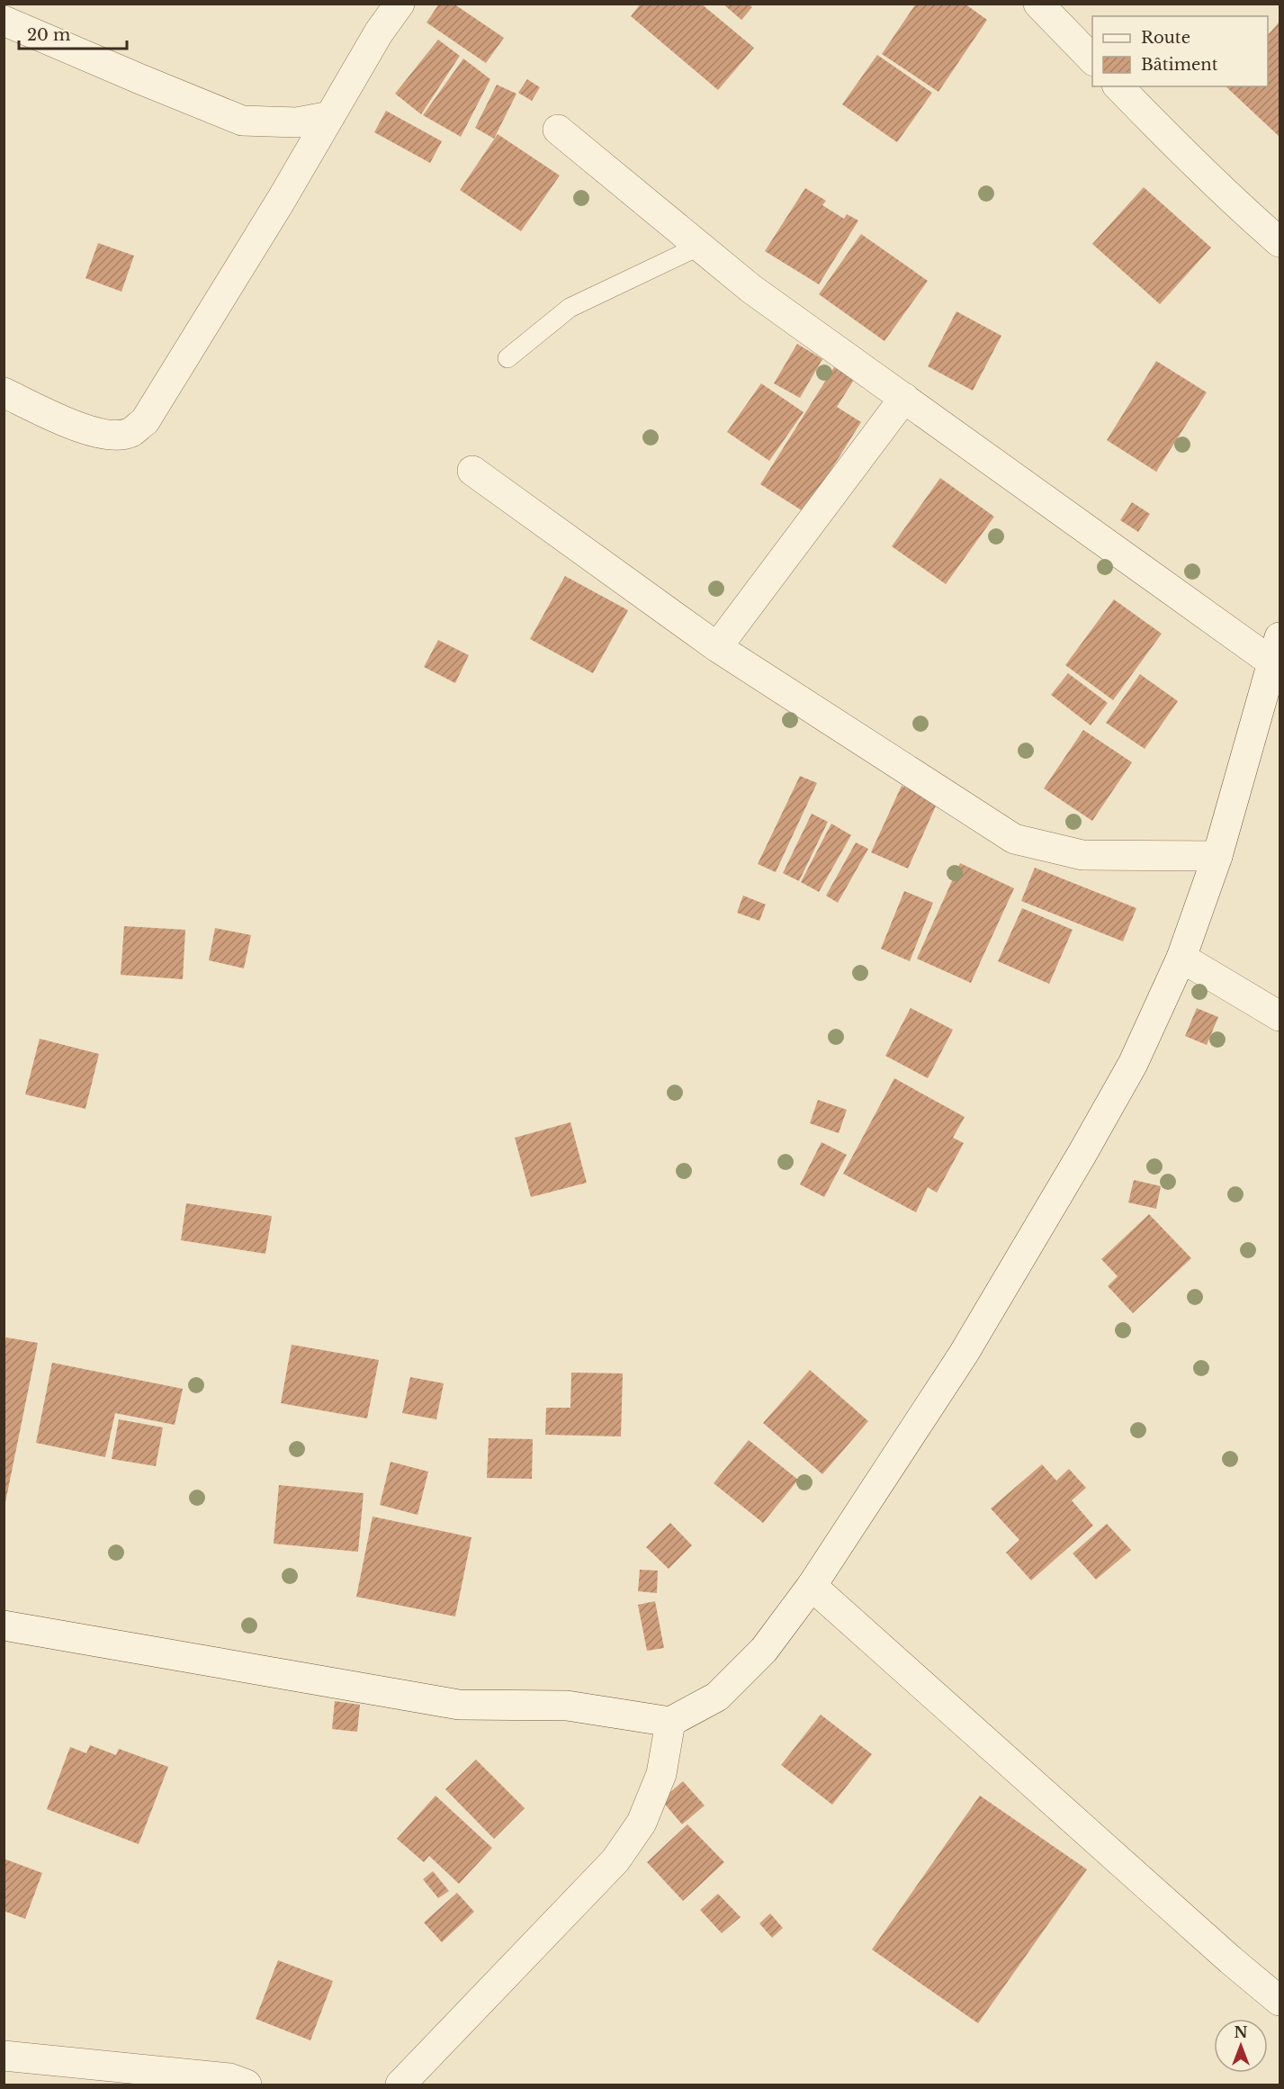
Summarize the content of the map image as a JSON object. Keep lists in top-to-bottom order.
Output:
{
  "legend": ["Route", "Bâtiment"],
  "scale_bar": "20 m",
  "north": "top"
}
